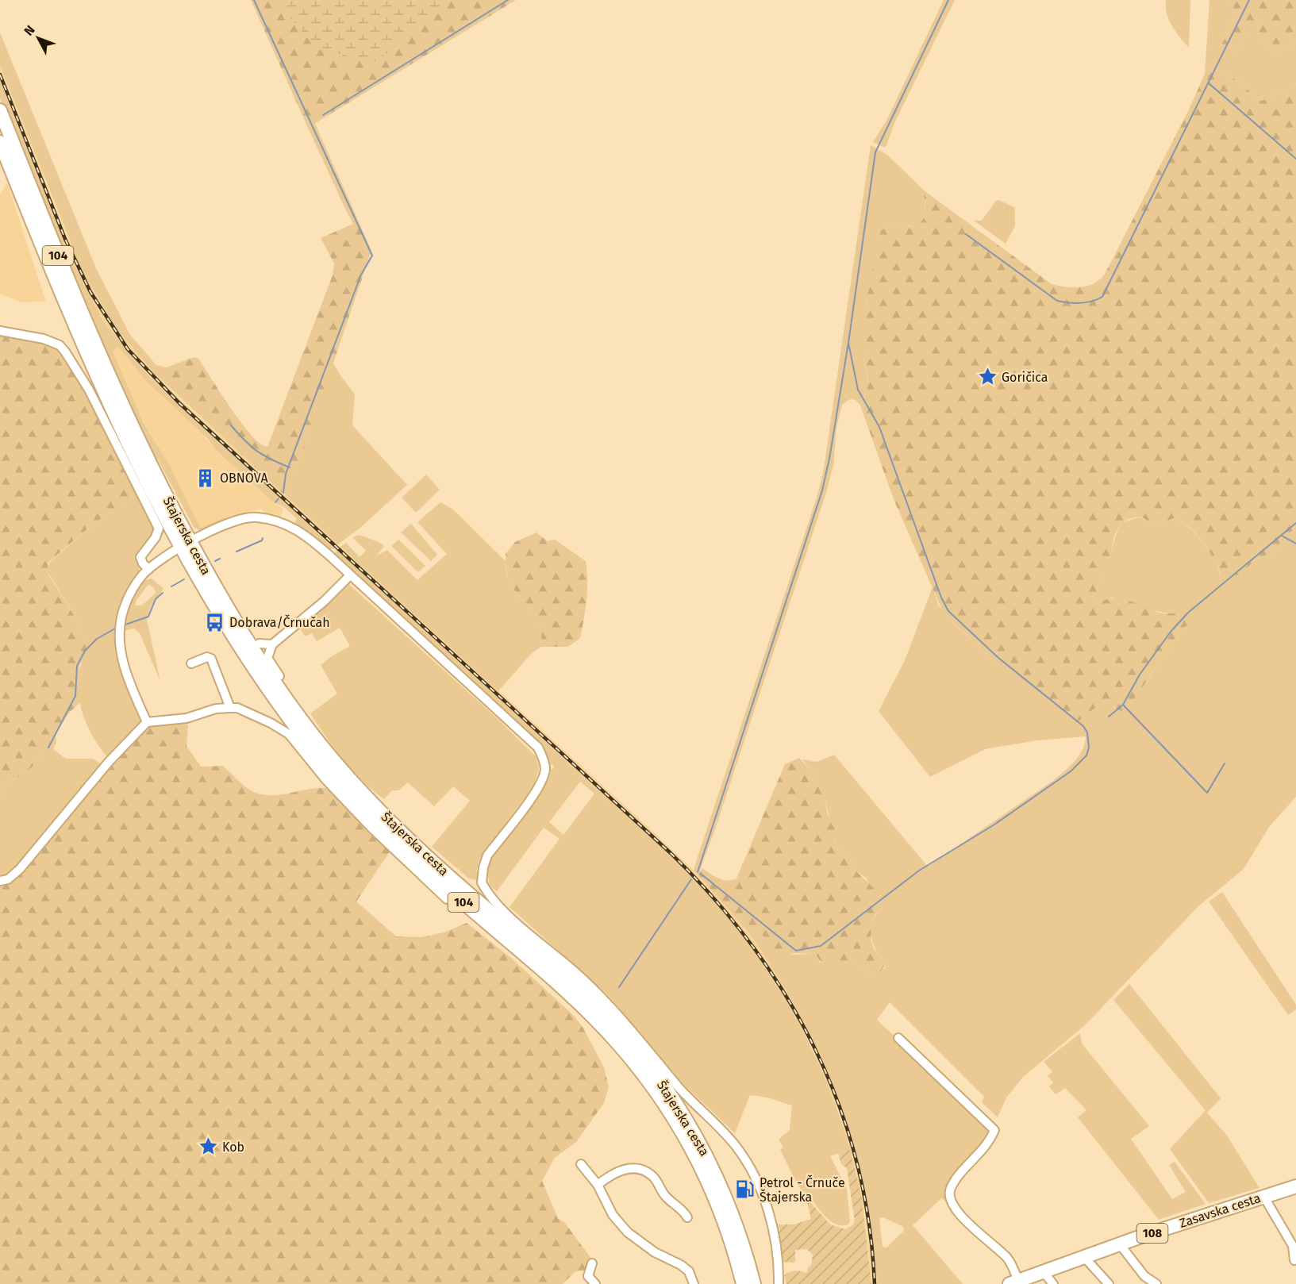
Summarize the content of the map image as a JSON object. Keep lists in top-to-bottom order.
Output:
{
  "streets": {
    "main road": [
      "104",
      "Štajerska cesta",
      "Zasavska cesta",
      "108"
    ]
  },
  "crossings": [
    ["104", "Štajerska cesta"]
  ],
  "places": {
    "place": ["Goričica", "Kob"],
    "building": ["OBNOVA"],
    "bus stop": ["Dobrava/Črnučah"],
    "fuel station": ["Petrol - Črnuče Štajerska"]
  },
  "north": "top left"
}
